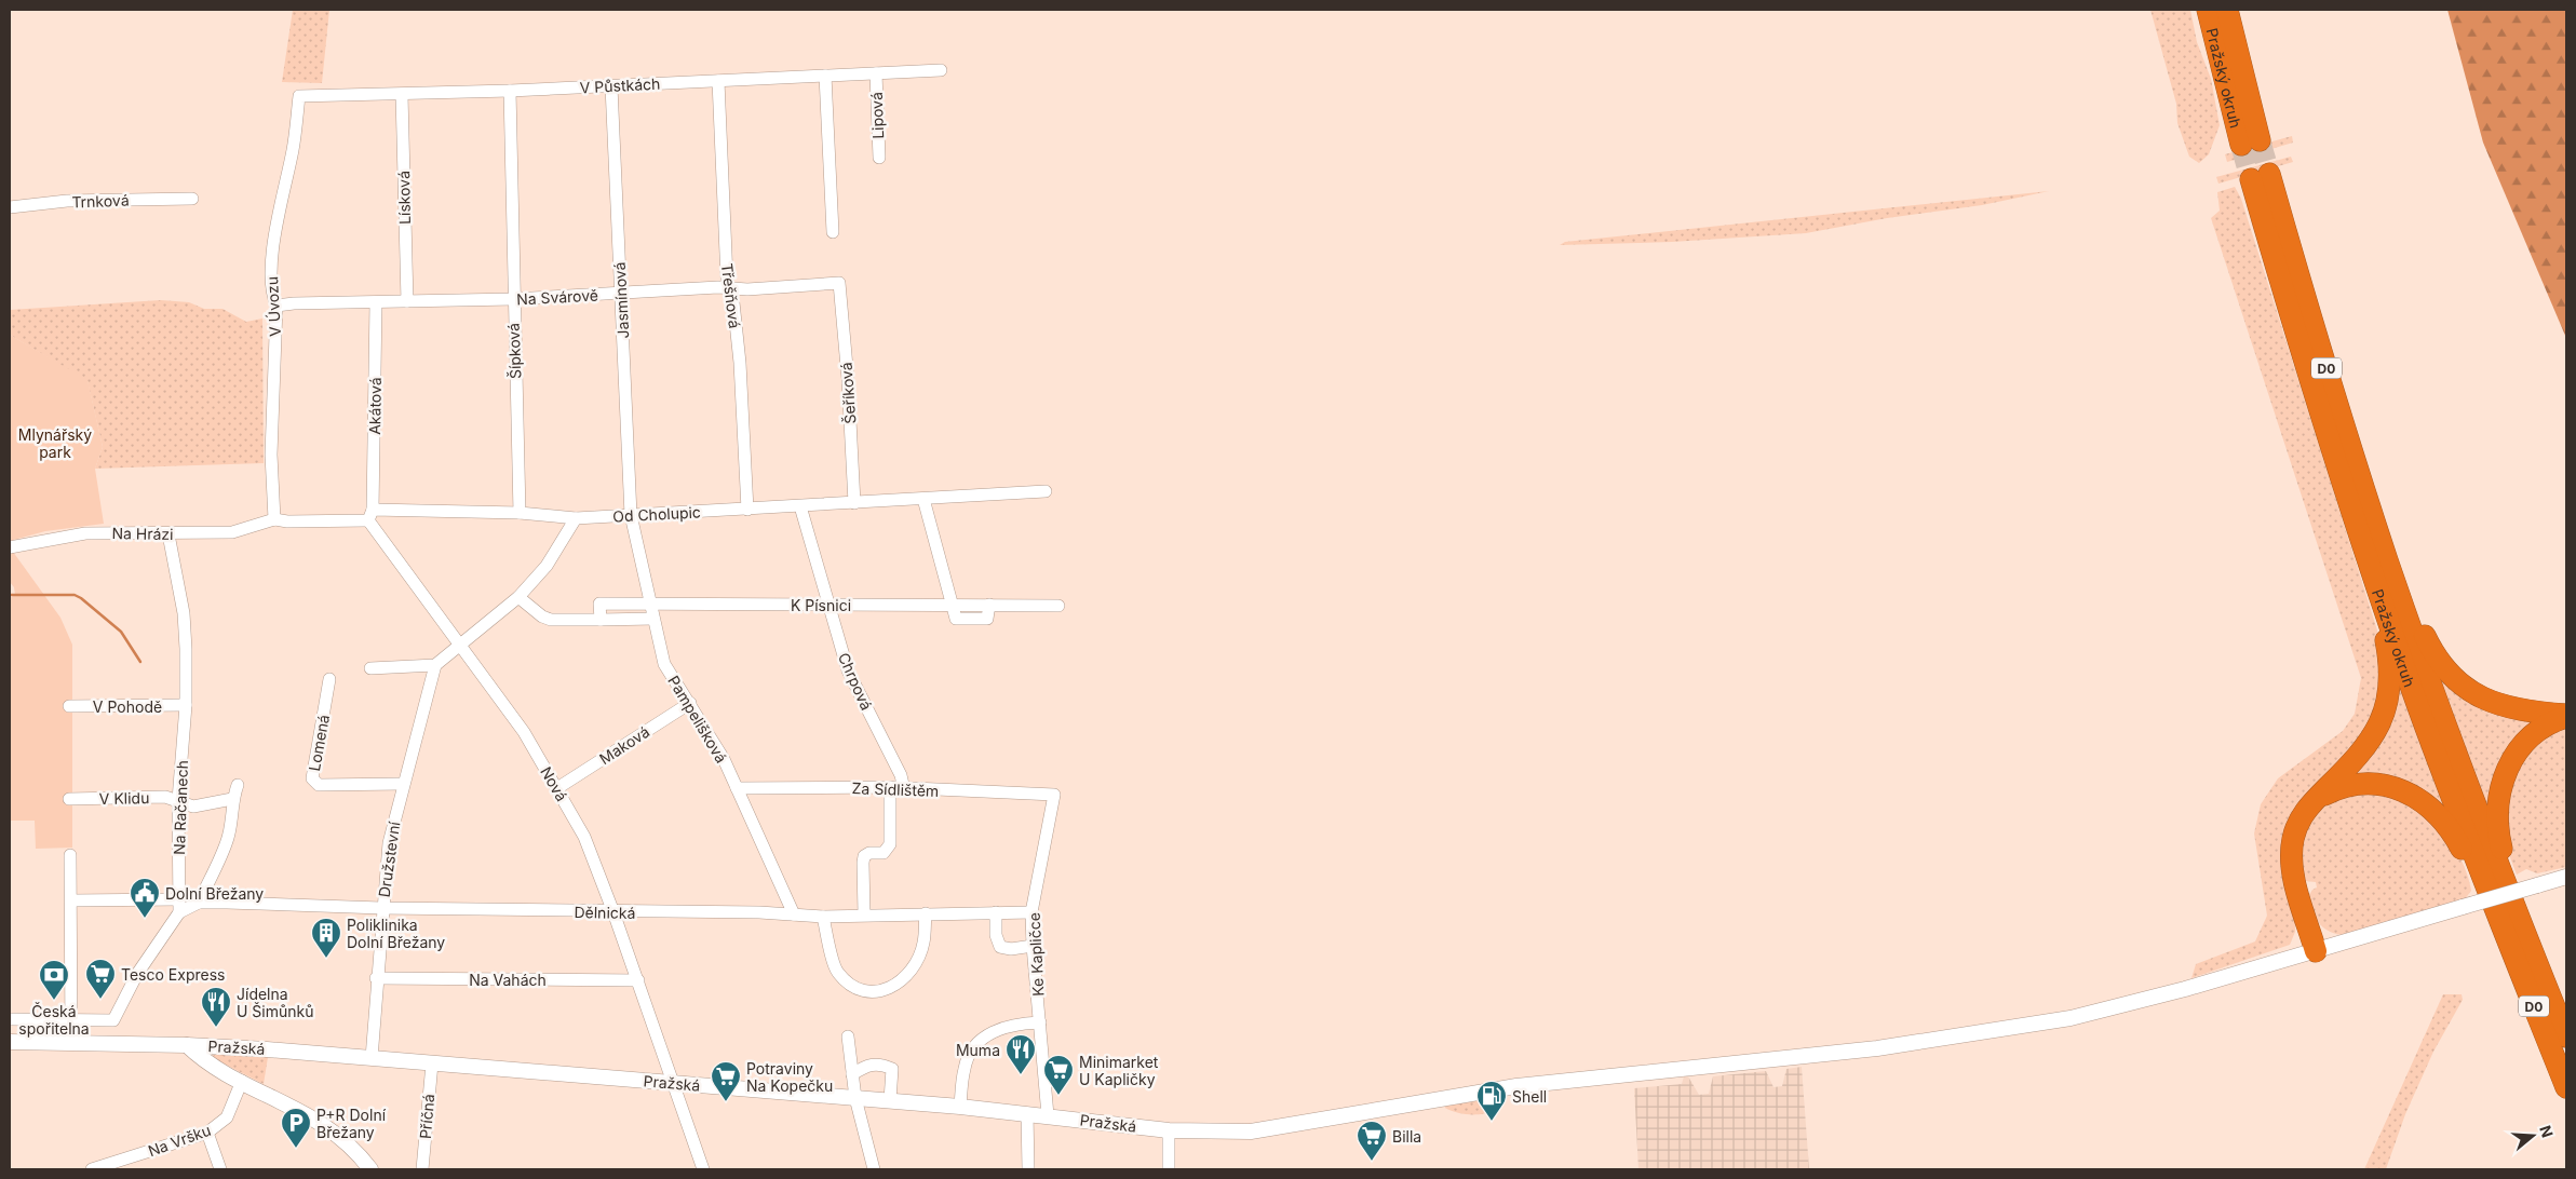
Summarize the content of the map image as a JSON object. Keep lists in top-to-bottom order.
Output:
{
  "streets": {
    "highway": ["Pražský okruh", "D0"],
    "street": [
      "V Půstkách",
      "Lipová",
      "Lísková",
      "Trnková",
      "Třešňová",
      "Na Svárově",
      "Jasmínová",
      "V Úvozu",
      "Šípková",
      "Šeříková",
      "Akátová",
      "Od Cholupic",
      "Na Hrázi",
      "K Písnici",
      "Chrpová",
      "V Pohodě",
      "Pampelišková",
      "Lomená",
      "Maková",
      "Nová",
      "Za Sídlištěm",
      "V Klidu",
      "Na Račanech",
      "Družstevní",
      "Dělnická",
      "Ke Kapličce",
      "Na Vahách",
      "Pražská",
      "Příčná",
      "Na Vršku"
    ]
  },
  "crossings": [
    ["V Půstkách", "Lipová"],
    ["V Půstkách", "Lísková"],
    ["V Půstkách", "Třešňová"],
    ["V Půstkách", "Jasmínová"],
    ["V Půstkách", "V Úvozu"],
    ["V Půstkách", "Šípková"],
    ["Lísková", "Na Svárově"],
    ["Třešňová", "Na Svárově"],
    ["Třešňová", "Od Cholupic"],
    ["Na Svárově", "Jasmínová"],
    ["Na Svárově", "V Úvozu"],
    ["Na Svárově", "Šípková"],
    ["Na Svárově", "Šeříková"],
    ["Na Svárově", "Akátová"],
    ["Jasmínová", "Od Cholupic"],
    ["Jasmínová", "Pampelišková"],
    ["V Úvozu", "Od Cholupic"],
    ["V Úvozu", "Na Hrázi"],
    ["Šípková", "Od Cholupic"],
    ["Šeříková", "Od Cholupic"],
    ["Akátová", "Od Cholupic"],
    ["Akátová", "Nová"],
    ["Od Cholupic", "Na Hrázi"],
    ["Od Cholupic", "Chrpová"],
    ["Od Cholupic", "Pampelišková"],
    ["Od Cholupic", "Nová"],
    ["Na Hrázi", "Na Račanech"],
    ["K Písnici", "Chrpová"],
    ["K Písnici", "Pampelišková"],
    ["Chrpová", "Za Sídlištěm"],
    ["V Pohodě", "Na Račanech"],
    ["Pampelišková", "Maková"],
    ["Pampelišková", "Za Sídlištěm"],
    ["Pampelišková", "Dělnická"],
    ["Lomená", "Družstevní"],
    ["Maková", "Nová"],
    ["Nová", "Dělnická"],
    ["Nová", "Na Vahách"],
    ["Nová", "Pražská"],
    ["Za Sídlištěm", "Ke Kapličce"],
    ["V Klidu", "Na Račanech"],
    ["Na Račanech", "Dělnická"],
    ["Družstevní", "Dělnická"],
    ["Družstevní", "Na Vahách"],
    ["Družstevní", "Pražská"],
    ["Dělnická", "Ke Kapličce"],
    ["Ke Kapličce", "Pražská"],
    ["Pražská", "Příčná"]
  ],
  "parks": ["Mlynářský park"],
  "places": {
    "public building": ["Dolní Břežany"],
    "building": ["Poliklinika Dolní Břežany"],
    "supermarket": [
      "Tesco Express",
      "Minimarket U Kapličky",
      "Potraviny Na Kopečku",
      "Billa"
    ],
    "bank": ["Česká spořitelna"],
    "restaurant": ["Jídelna U Šimůnků", "Muma"],
    "fuel station": ["Shell"],
    "parking": ["P+R Dolní Břežany"]
  },
  "north": "right"
}
